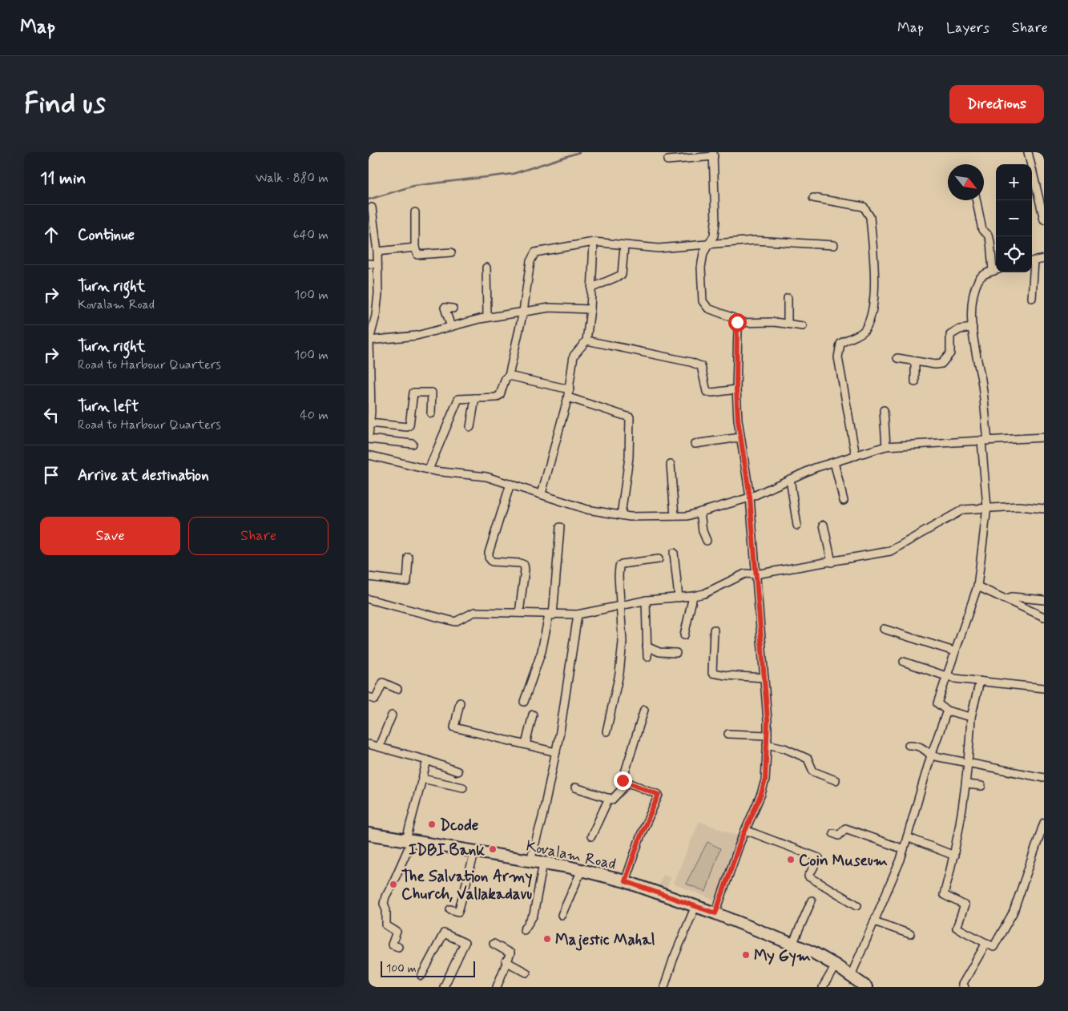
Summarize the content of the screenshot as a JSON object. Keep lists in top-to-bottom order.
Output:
{
  "streets": {
    "main road": ["Kovalam Road"]
  },
  "places": [
    "Dcode",
    "IDBI Bank",
    "Coin Museum",
    "The Salvation Army Church, Vallakadavu",
    "Majestic Mahal",
    "My Gym"
  ],
  "scale_bar": "100 m",
  "north": "bottom right",
  "page": {
    "header": "Map",
    "nav": ["Map", "Layers", "Share"],
    "buttons": [
      "Directions",
      ["Save", "Share"]
    ],
    "title": "Find us",
    "heading": ["11 min", "Walk · 880 m"],
    "map_buttons": ["+", "−"],
    "list": [
      ["Continue", "640 m"],
      ["Turn right", "Kovalam Road", "100 m"],
      ["Turn right", "Road to Harbour Quarters", "100 m"],
      ["Turn left", "Road to Harbour Quarters", "40 m"],
      "Arrive at destination"
    ],
    "scale": "100 m"
  }
}
